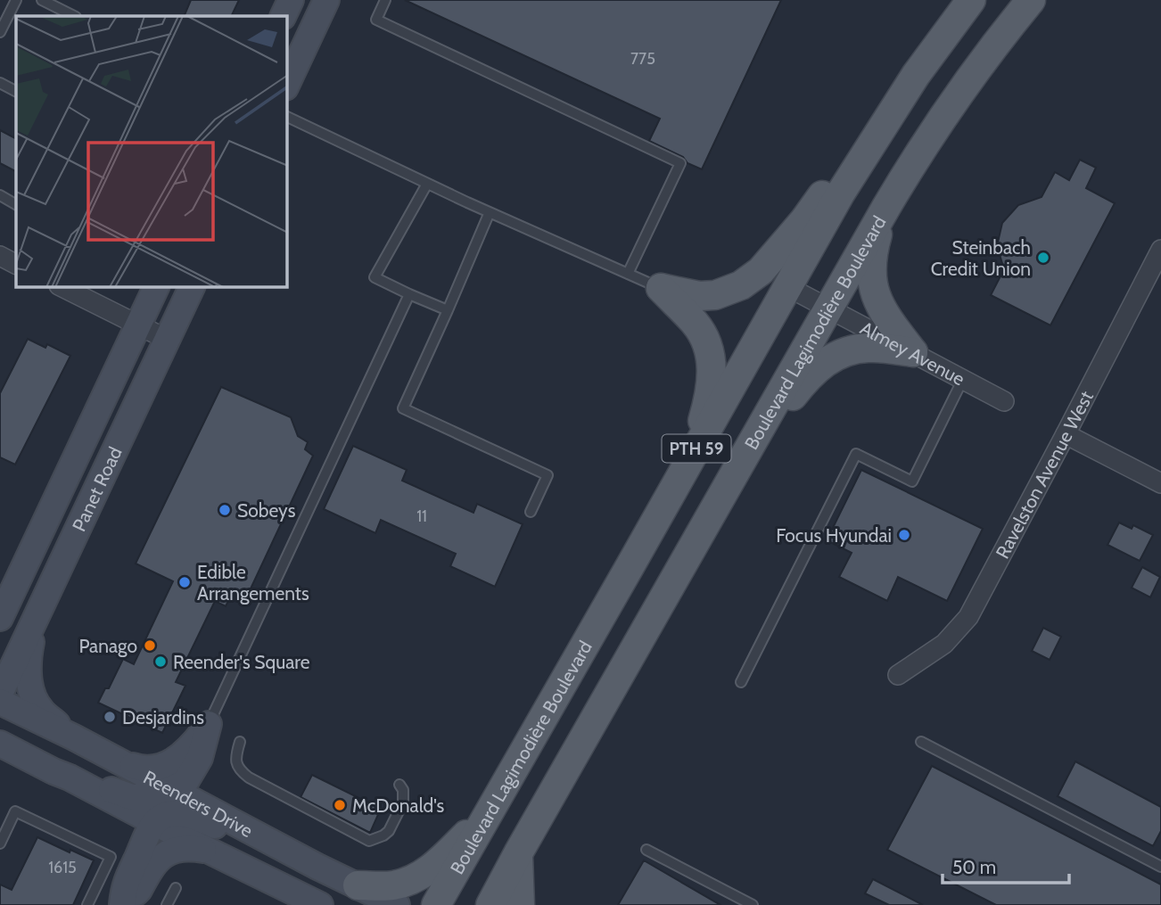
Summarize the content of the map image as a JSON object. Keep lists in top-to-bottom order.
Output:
{
  "streets": {
    "main road": ["Boulevard Lagimodière Boulevard", "PTH 59"],
    "street": [
      "Almey Avenue",
      "Ravelston Avenue West",
      "Panet Road",
      "Reenders Drive"
    ]
  },
  "crossings": [
    ["Boulevard Lagimodière Boulevard", "Almey Avenue"]
  ],
  "places": [
    "Steinbach Credit Union",
    "Sobeys",
    "Focus Hyundai",
    "Edible Arrangements",
    "Panago",
    "Reender's Square",
    "Desjardins",
    "McDonald's"
  ],
  "house_numbers": ["775", "11", "1615"],
  "scale_bar": "50 m"
}
